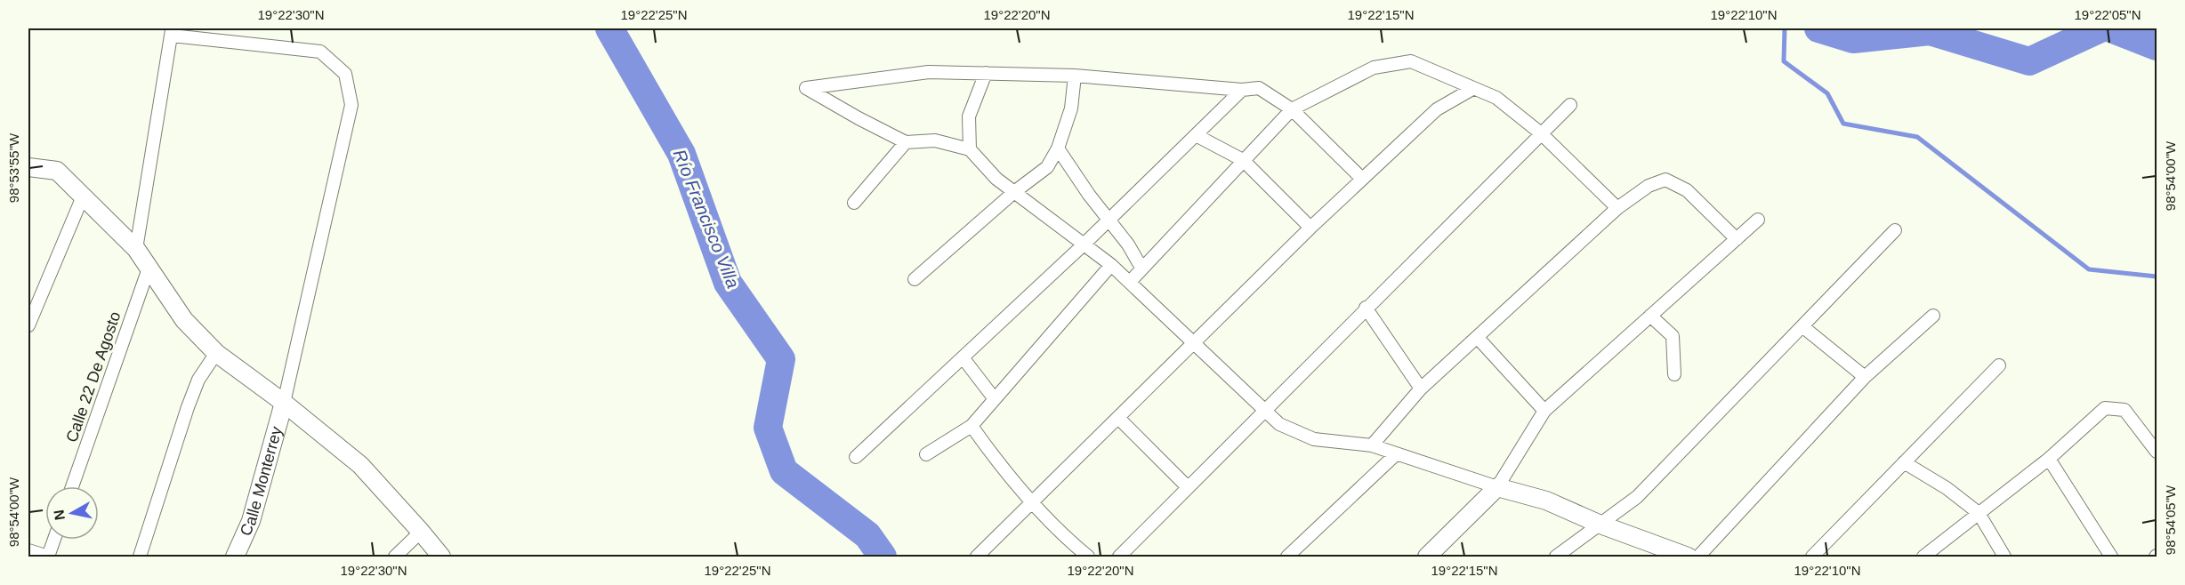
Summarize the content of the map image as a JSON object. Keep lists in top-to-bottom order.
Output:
{
  "streets": {
    "main road": ["Calle Monterrey"],
    "street": ["Calle 22 De Agosto"]
  },
  "water": ["Río Francisco Villa"],
  "north": "left",
  "coordinates": [
    "19°22'30\"N",
    "19°22'25\"N",
    "19°22'20\"N",
    "19°22'15\"N",
    "19°22'10\"N",
    "19°22'05\"N",
    "98°53'55\"W",
    "98°54'00\"W",
    "98°54'05\"W"
  ]
}
